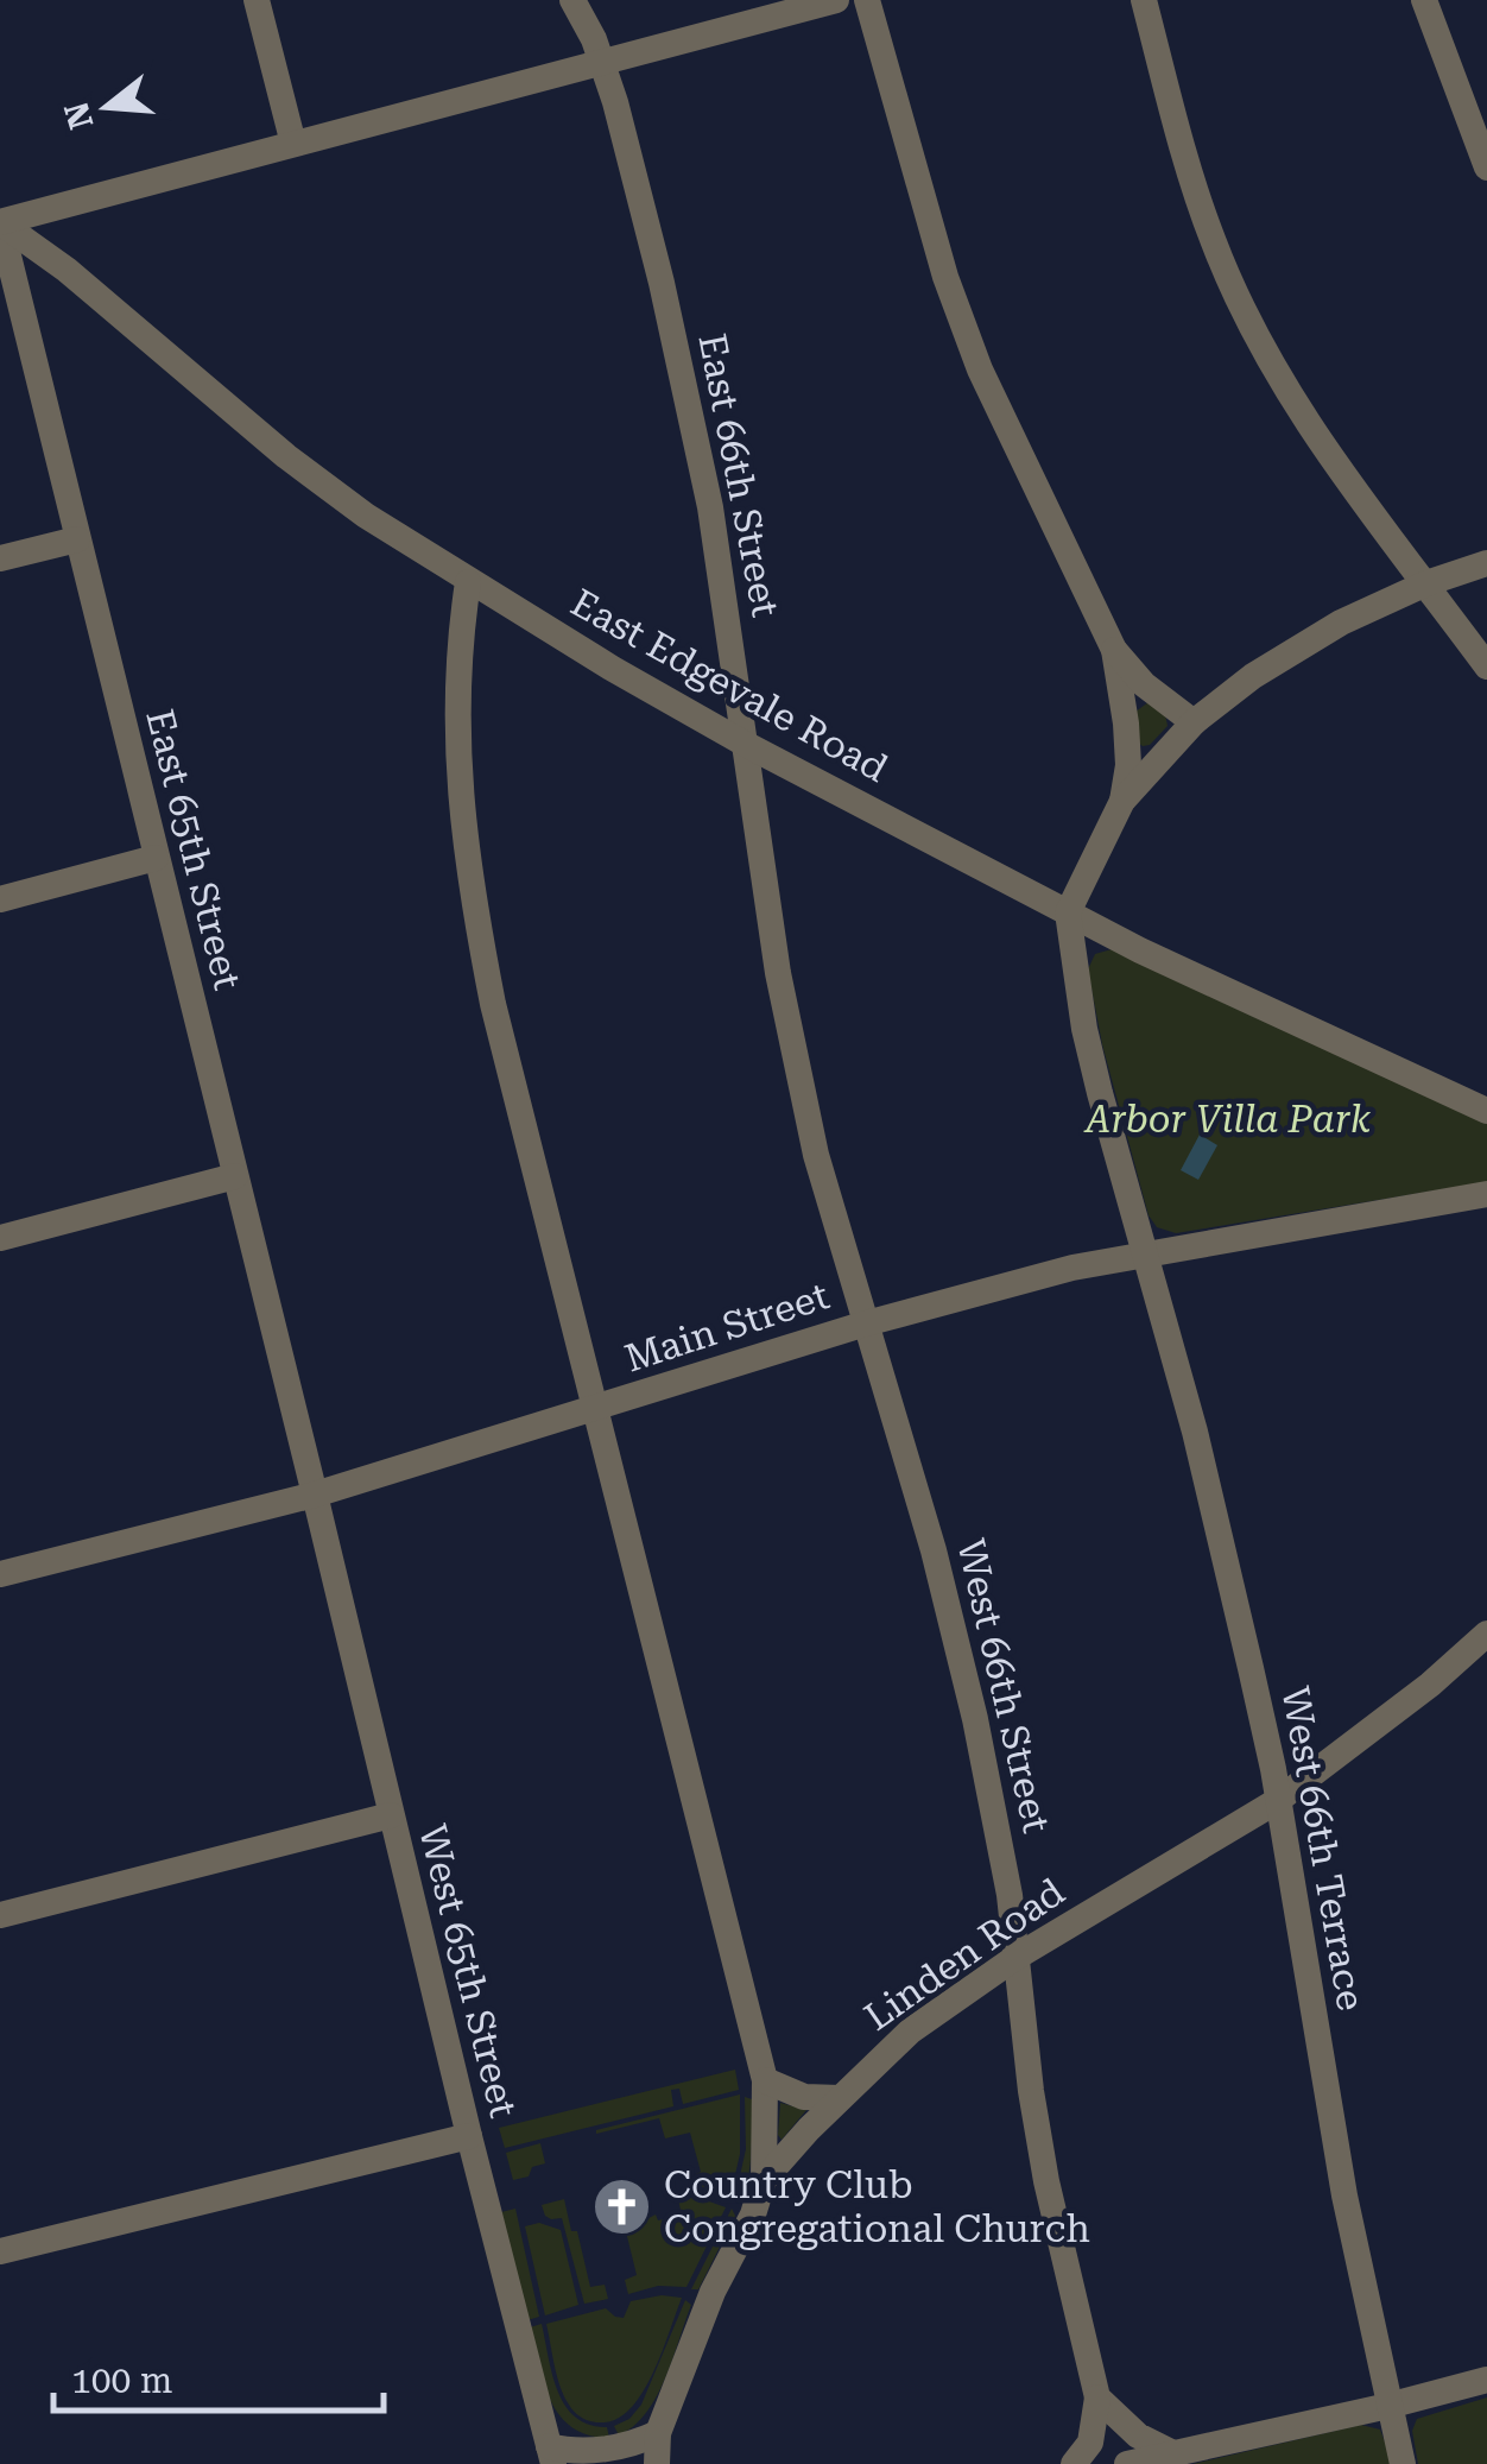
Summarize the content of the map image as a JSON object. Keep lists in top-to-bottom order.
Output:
{
  "streets": {
    "street": [
      "East 66th Street",
      "East Edgevale Road",
      "East 65th Street",
      "Main Street",
      "West 66th Street",
      "West 66th Terrace",
      "Linden Road",
      "West 65th Street"
    ]
  },
  "crossings": [
    ["East 66th Street", "East Edgevale Road"],
    ["East 66th Street", "Main Street"],
    ["East 66th Street", "West 66th Street"],
    ["East Edgevale Road", "East 65th Street"],
    ["East Edgevale Road", "West 66th Terrace"],
    ["East 65th Street", "Main Street"],
    ["East 65th Street", "West 65th Street"],
    ["Main Street", "West 66th Street"],
    ["Main Street", "West 66th Terrace"],
    ["Main Street", "West 65th Street"],
    ["West 66th Street", "Linden Road"],
    ["West 66th Terrace", "Linden Road"]
  ],
  "parks": ["Arbor Villa Park"],
  "places": {
    "church": ["Country Club Congregational Church"]
  },
  "scale_bar": "100 m",
  "north": "left"
}
